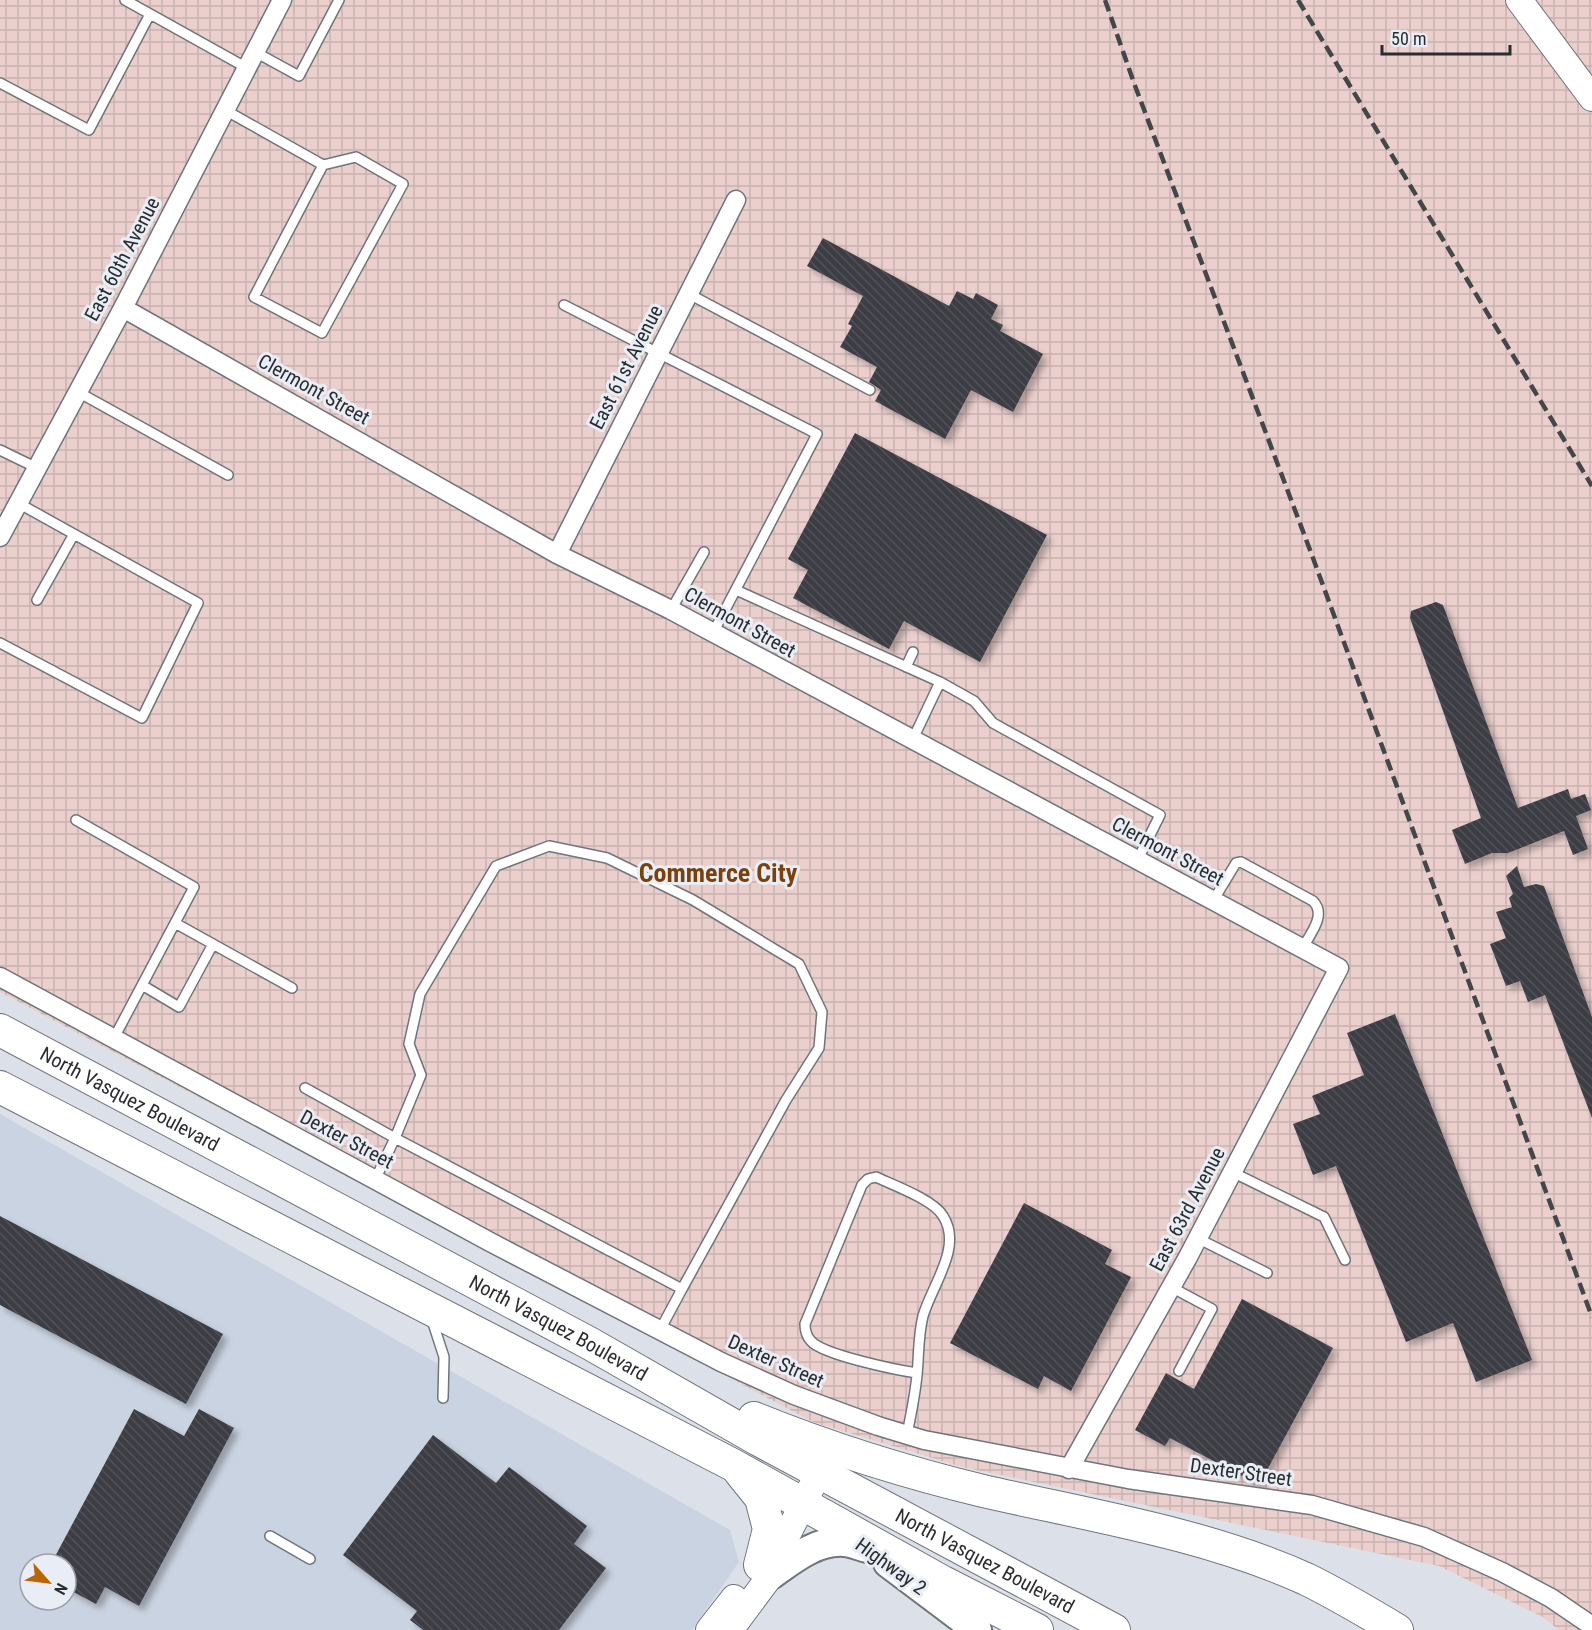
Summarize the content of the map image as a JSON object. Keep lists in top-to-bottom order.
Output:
{
  "streets": {
    "highway": ["North Vasquez Boulevard"],
    "main road": ["Highway 2"],
    "street": [
      "East 60th Avenue",
      "East 61st Avenue",
      "Clermont Street",
      "Dexter Street",
      "East 63rd Avenue"
    ]
  },
  "crossings": [
    ["East 60th Avenue", "Clermont Street"],
    ["East 61st Avenue", "Clermont Street"],
    ["Clermont Street", "East 63rd Avenue"],
    ["North Vasquez Boulevard", "Highway 2"],
    ["Dexter Street", "East 63rd Avenue"]
  ],
  "districts": ["Commerce City"],
  "scale_bar": "50 m",
  "north": "bottom right"
}
